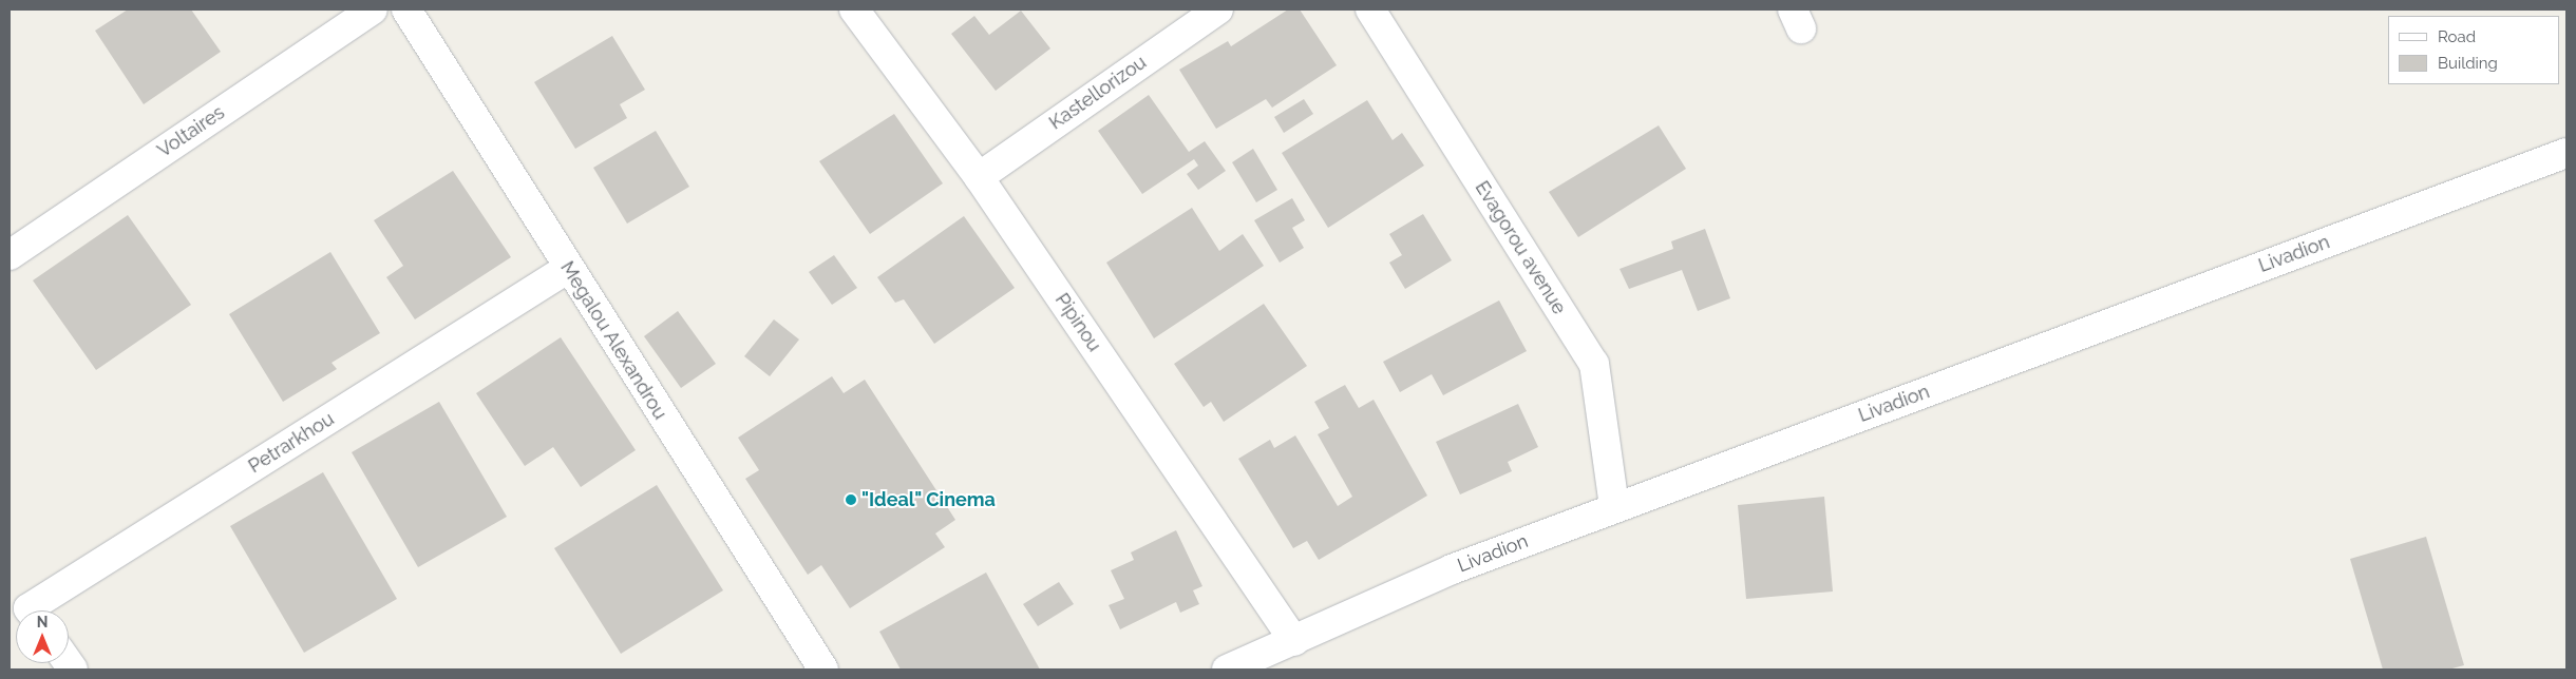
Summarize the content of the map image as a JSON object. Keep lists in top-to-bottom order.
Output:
{
  "streets": {
    "street": [
      "Kastellorizou",
      "Voltaires",
      "Evagorou avenue",
      "Livadion",
      "Pipinou",
      "Megalou Alexandrou",
      "Petrarkhou"
    ]
  },
  "crossings": [
    ["Kastellorizou", "Pipinou"],
    ["Evagorou avenue", "Livadion"],
    ["Livadion", "Pipinou"],
    ["Megalou Alexandrou", "Petrarkhou"]
  ],
  "places": ["\"Ideal\" Cinema"],
  "legend": ["Road", "Building"],
  "north": "top"
}
